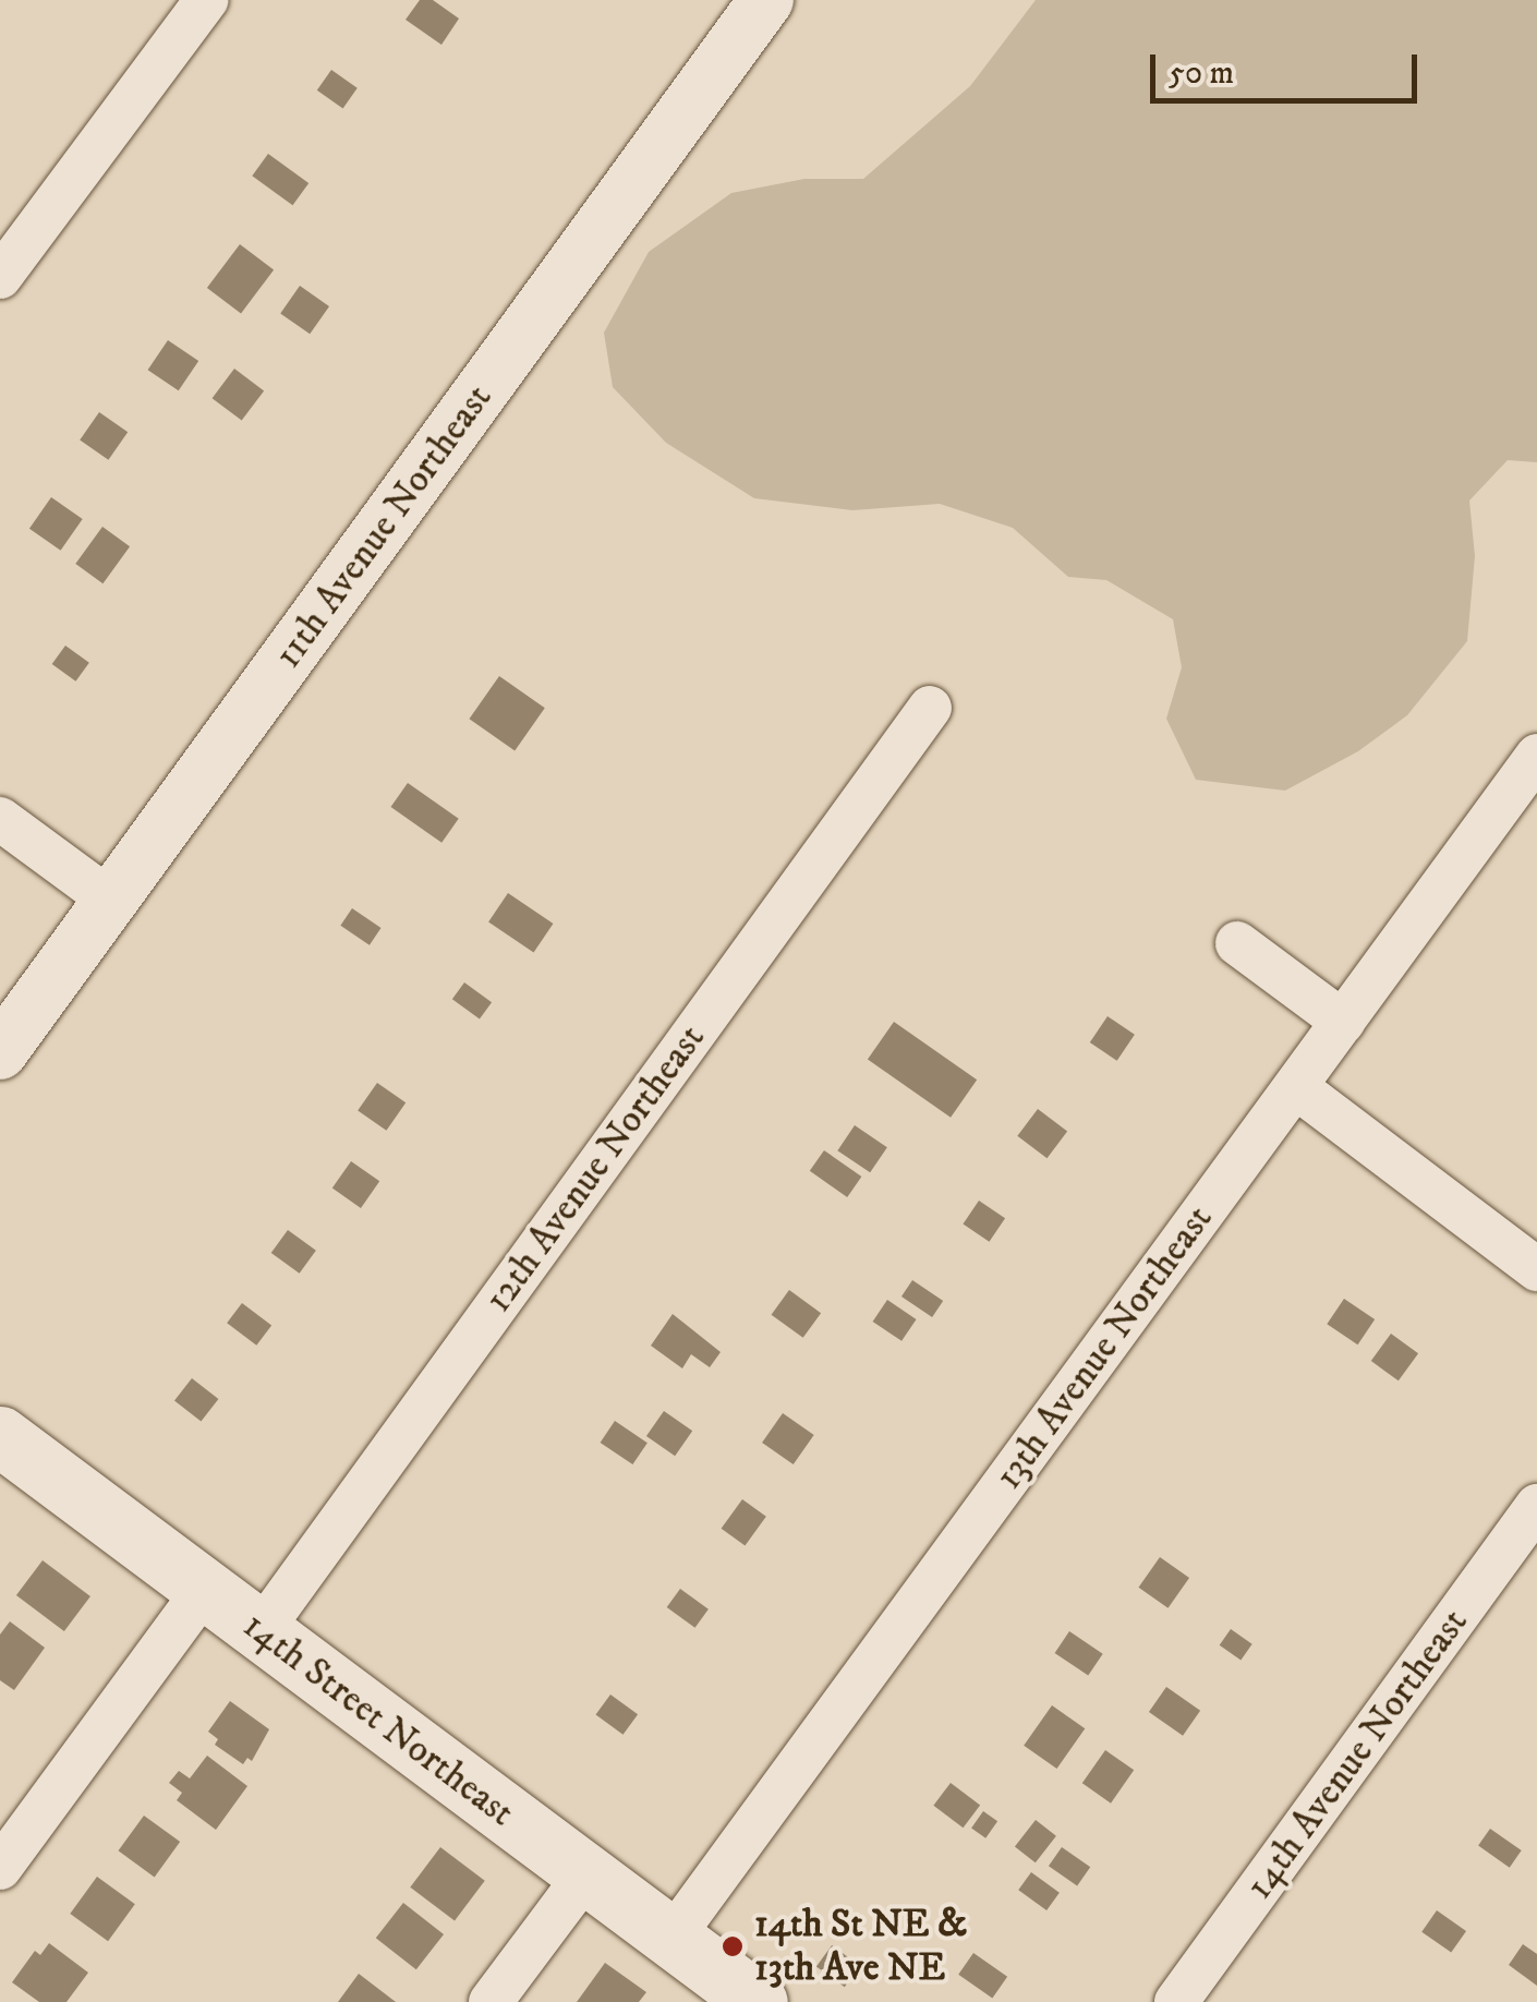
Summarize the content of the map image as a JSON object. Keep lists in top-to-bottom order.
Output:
{
  "streets": {
    "main road": ["14th Street Northeast"],
    "street": [
      "11th Avenue Northeast",
      "12th Avenue Northeast",
      "13th Avenue Northeast",
      "14th Avenue Northeast"
    ]
  },
  "crossings": [
    ["12th Avenue Northeast", "14th Street Northeast"],
    ["13th Avenue Northeast", "14th Street Northeast"]
  ],
  "places": ["14th St NE & 13th Ave NE"],
  "scale_bar": "50 m"
}
